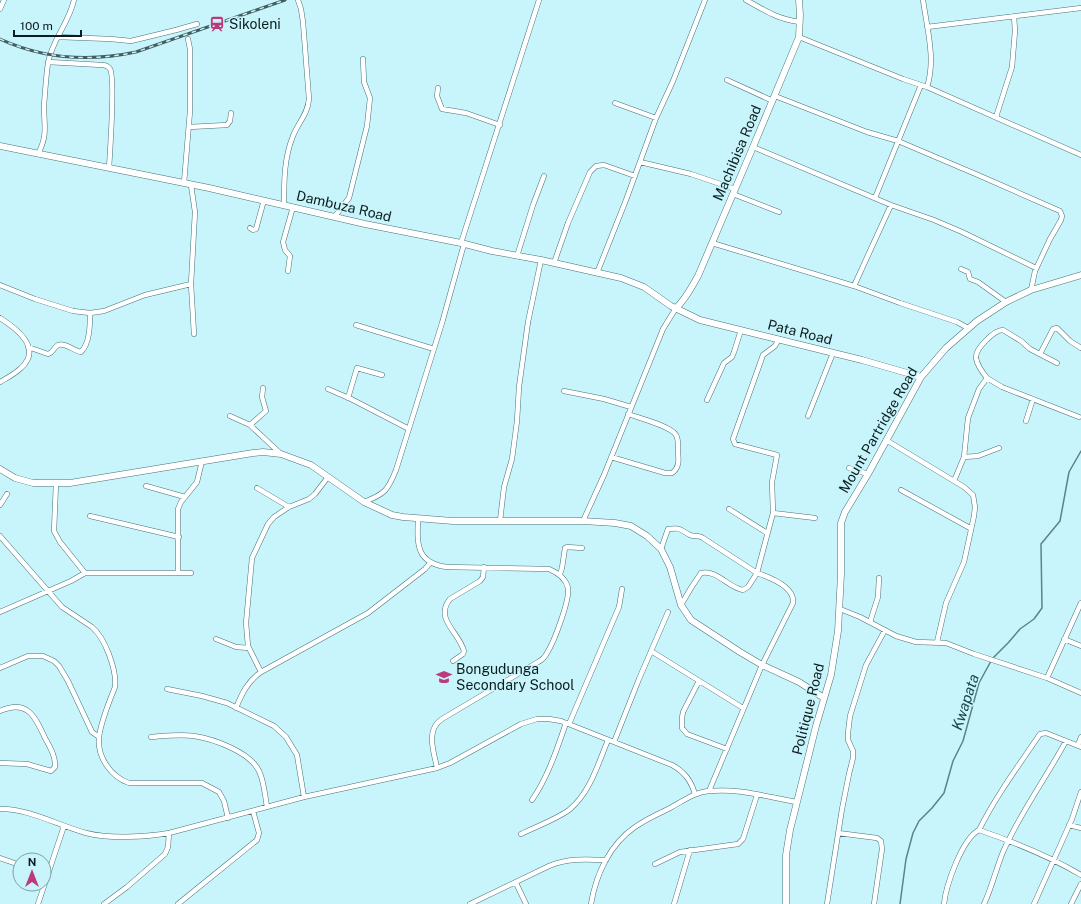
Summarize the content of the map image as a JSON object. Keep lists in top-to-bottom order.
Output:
{
  "streets": {
    "street": [
      "Machibisa Road",
      "Dambuza Road",
      "Pata Road",
      "Mount Partridge Road",
      "Politique Road"
    ]
  },
  "crossings": [
    ["Machibisa Road", "Dambuza Road"],
    ["Machibisa Road", "Pata Road"],
    ["Dambuza Road", "Pata Road"],
    ["Pata Road", "Mount Partridge Road"],
    ["Mount Partridge Road", "Politique Road"]
  ],
  "water": ["Kwapata"],
  "places": {
    "station": ["Sikoleni"],
    "school or university": ["Bongudunga Secondary School"]
  },
  "scale_bar": "100 m",
  "north": "top"
}
